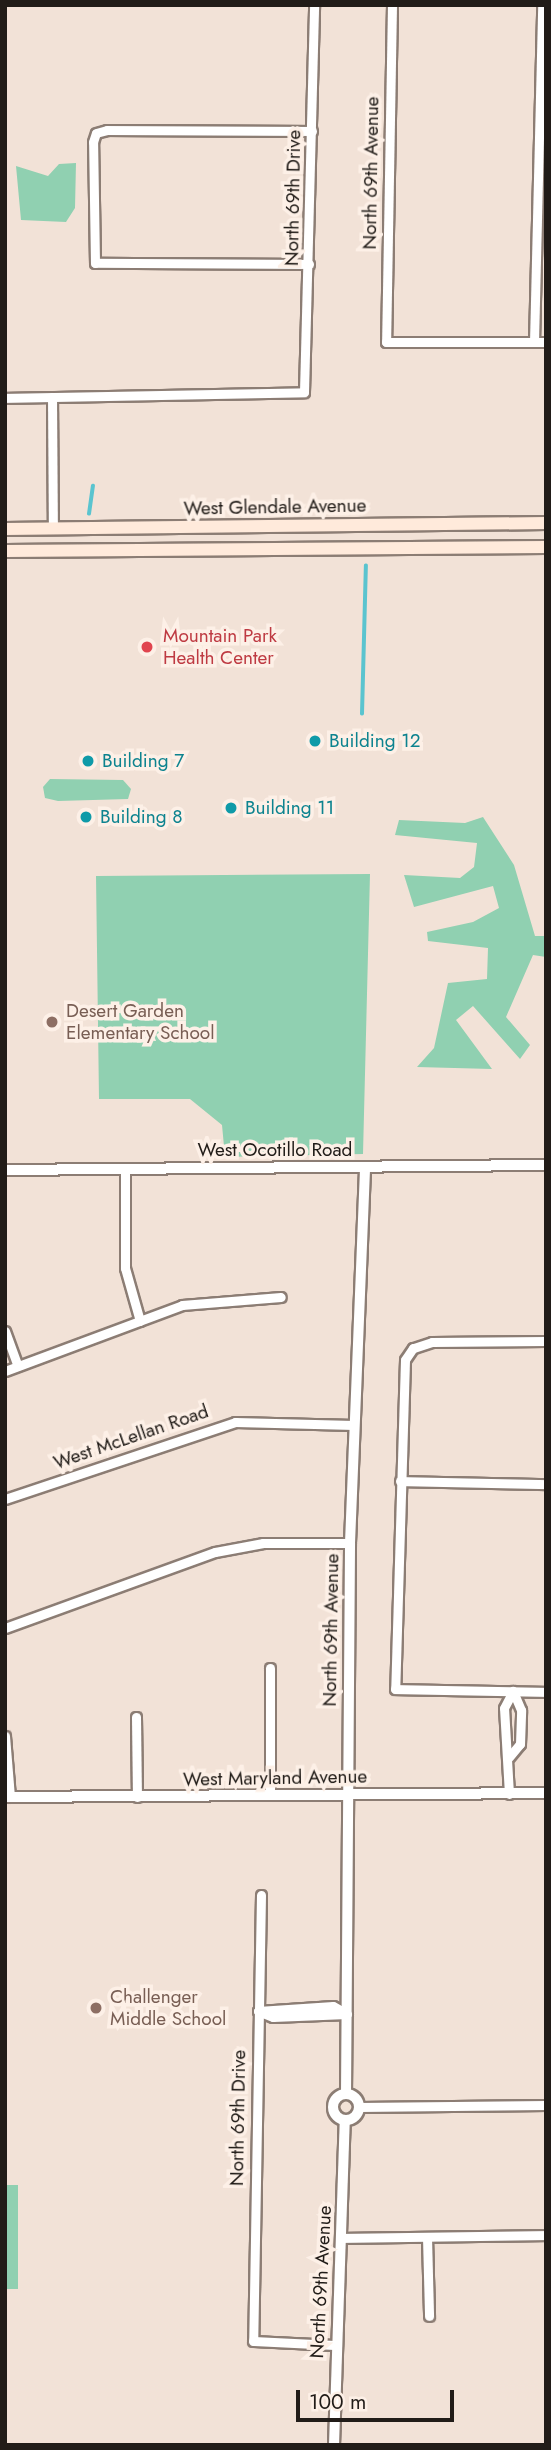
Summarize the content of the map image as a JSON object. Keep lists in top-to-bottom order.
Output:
{
  "streets": {
    "main road": ["West Glendale Avenue"],
    "street": [
      "North 69th Avenue",
      "North 69th Drive",
      "West Ocotillo Road",
      "West McLellan Road",
      "West Maryland Avenue"
    ]
  },
  "crossings": [
    ["North 69th Avenue", "North 69th Drive"],
    ["North 69th Avenue", "West Ocotillo Road"],
    ["North 69th Avenue", "West McLellan Road"],
    ["North 69th Avenue", "West Maryland Avenue"]
  ],
  "places": [
    "Mountain Park Health Center",
    "Building 12",
    "Building 7",
    "Building 11",
    "Building 8",
    "Desert Garden Elementary School",
    "Challenger Middle School"
  ],
  "scale_bar": "100 m"
}
